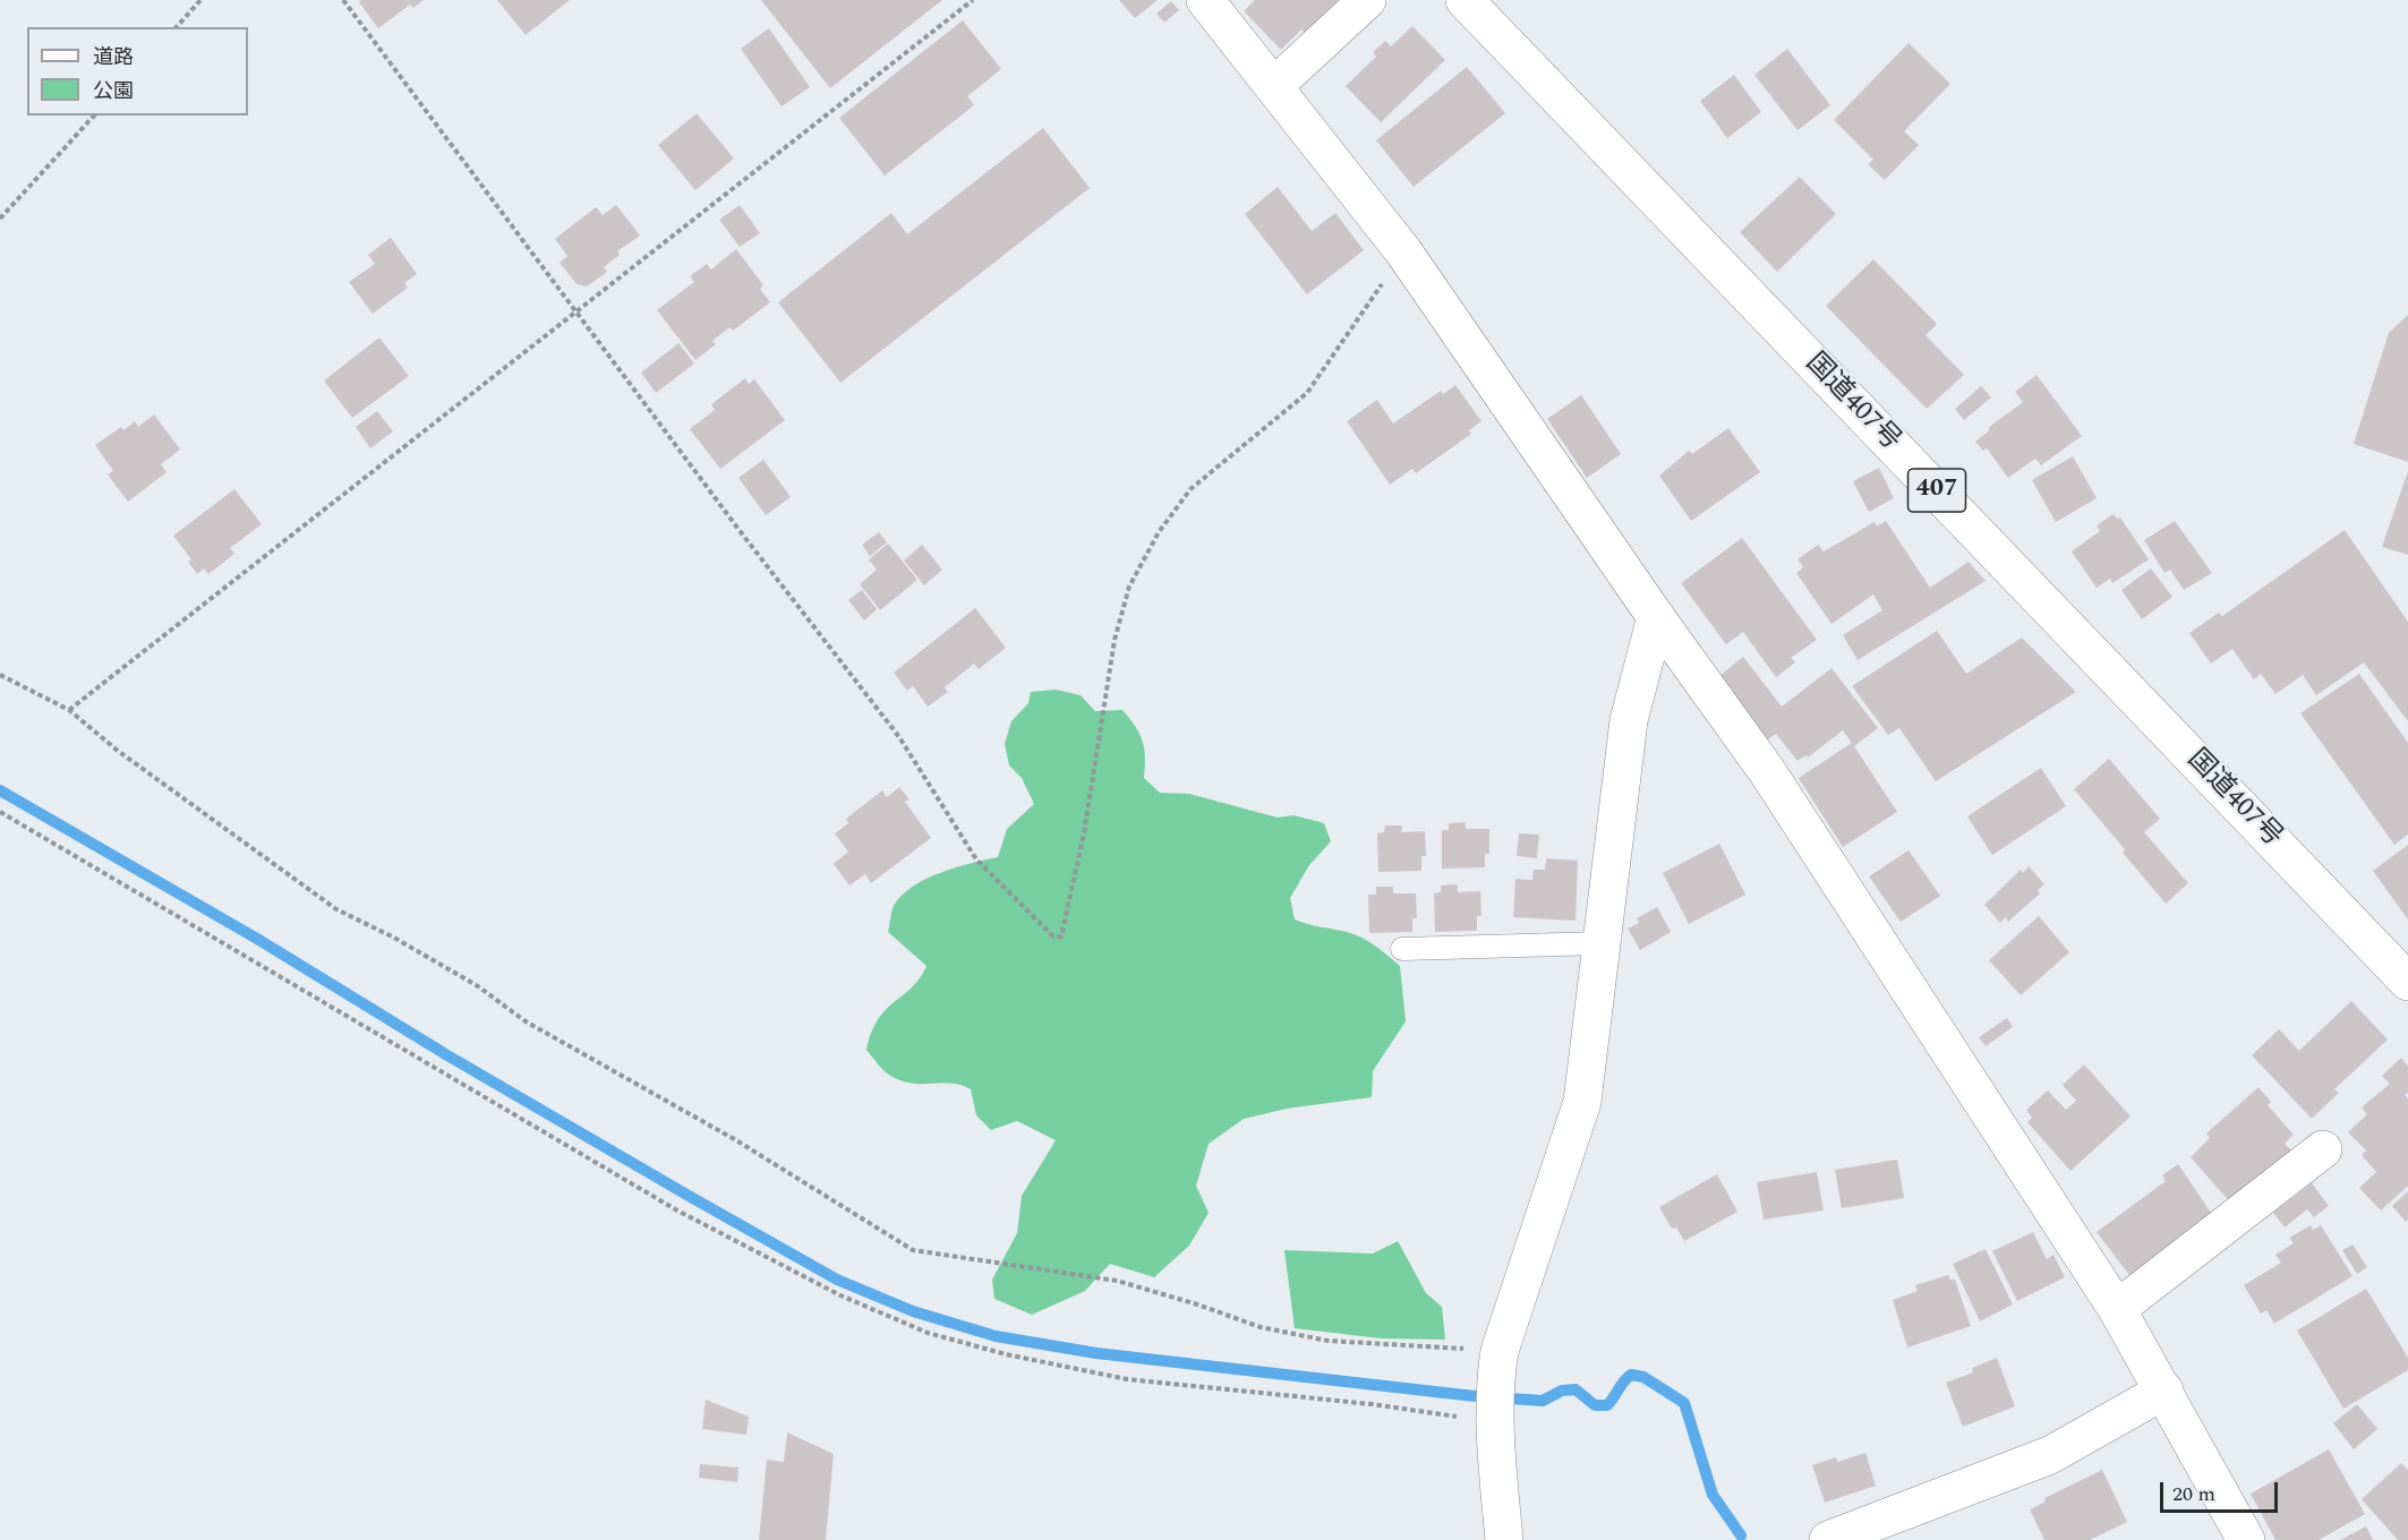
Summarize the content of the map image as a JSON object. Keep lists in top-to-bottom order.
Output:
{
  "streets": {
    "main road": ["国道407号", "407"]
  },
  "legend": ["道路", "公園"],
  "scale_bar": "20 m"
}
